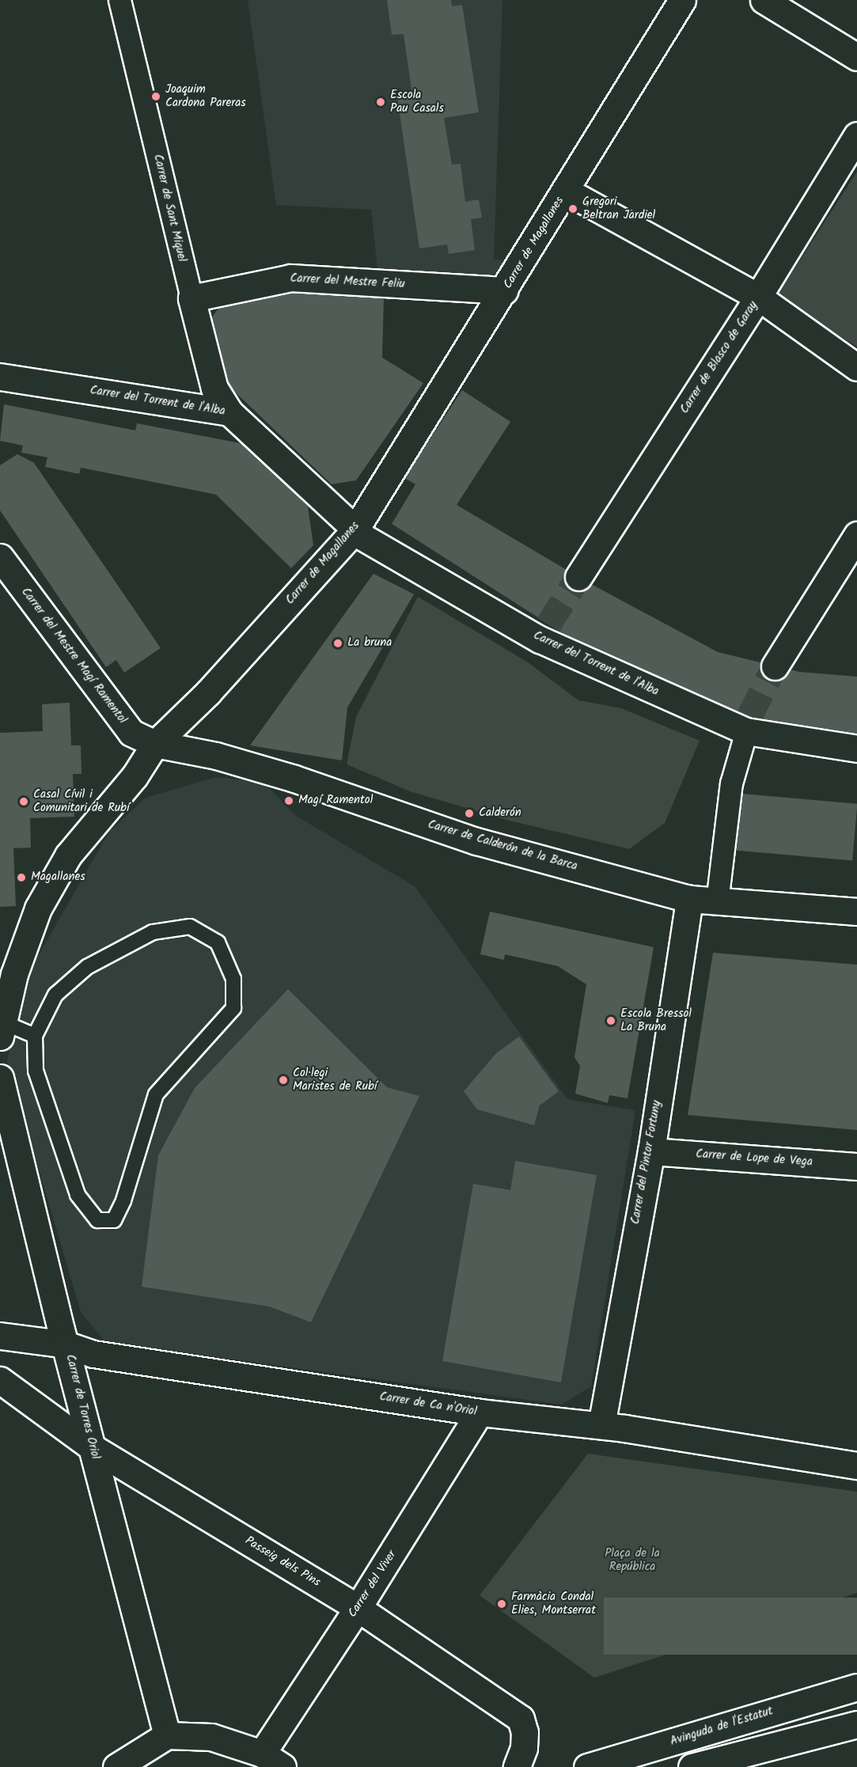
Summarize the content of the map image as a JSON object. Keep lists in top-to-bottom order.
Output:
{
  "streets": {
    "street": [
      "Carrer de Sant Miquel",
      "Carrer de Magallanes",
      "Carrer del Mestre Feliu",
      "Carrer de Blasco de Garay",
      "Carrer del Torrent de l'Alba",
      "Carrer del Mestre Magí Ramentol",
      "Carrer de Calderón de la Barca",
      "Carrer de Lope de Vega",
      "Carrer del Pintor Fortuny",
      "Carrer de Ca n'Oriol",
      "Carrer de Torres Oriol",
      "Passeig dels Pins",
      "Carrer del Viver",
      "Avinguda de l'Estatut"
    ]
  },
  "crossings": [
    ["Carrer de Sant Miquel", "Carrer del Mestre Feliu"],
    ["Carrer de Sant Miquel", "Carrer del Torrent de l'Alba"],
    ["Carrer de Magallanes", "Carrer del Mestre Feliu"],
    ["Carrer de Magallanes", "Carrer del Torrent de l'Alba"],
    ["Carrer de Magallanes", "Carrer del Mestre Magí Ramentol"],
    ["Carrer de Magallanes", "Carrer de Calderón de la Barca"],
    ["Carrer del Mestre Magí Ramentol", "Carrer de Calderón de la Barca"],
    ["Carrer de Calderón de la Barca", "Carrer del Pintor Fortuny"],
    ["Carrer de Lope de Vega", "Carrer del Pintor Fortuny"],
    ["Carrer del Pintor Fortuny", "Carrer de Ca n'Oriol"],
    ["Carrer de Ca n'Oriol", "Carrer de Torres Oriol"],
    ["Carrer de Ca n'Oriol", "Carrer del Viver"],
    ["Carrer de Torres Oriol", "Passeig dels Pins"],
    ["Passeig dels Pins", "Carrer del Viver"]
  ],
  "parks": ["Plaça de la República"],
  "places": [
    "Joaquim Cardona Pareras",
    "Escola Pau Casals",
    "Gregori Beltran Jardiel",
    "La bruna",
    "Magí Ramentol",
    "Casal Cívil i Comunitari de Rubí",
    "Calderón",
    "Magallanes",
    "Escola Bressol La Bruna",
    "Col·legi Maristes de Rubí",
    "Farmàcia Condal Elies, Montserrat"
  ]
}
